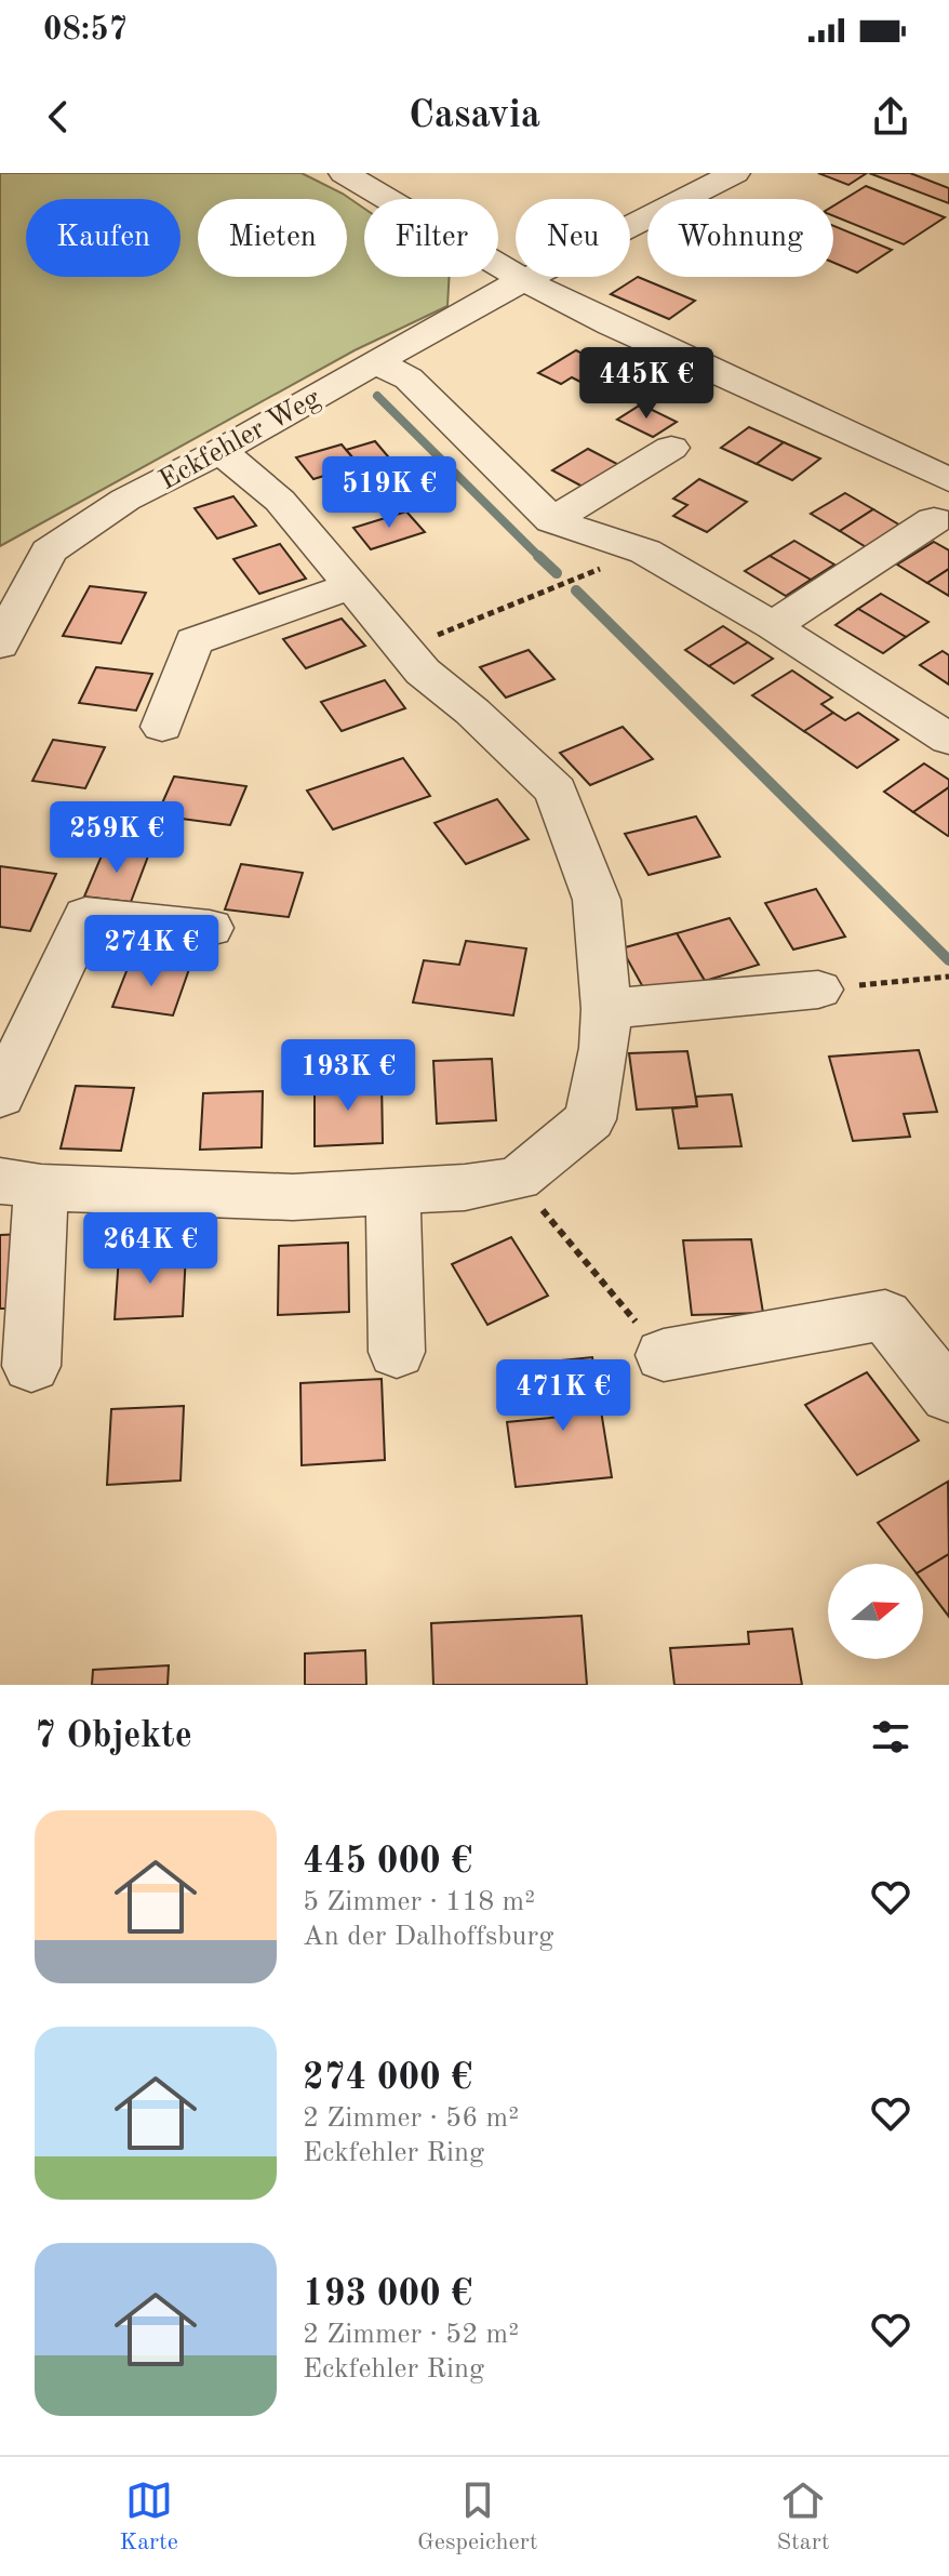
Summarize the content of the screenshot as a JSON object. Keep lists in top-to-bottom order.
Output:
{
  "streets": {
    "street": ["Eckfehler Weg"]
  },
  "north": "right",
  "page": {
    "status": "08:57",
    "header": "Casavia",
    "chip": [
      "Kaufen",
      "Mieten",
      "Filter",
      "Neu",
      "Wohnung"
    ],
    "price": [
      "445K €",
      "519K €",
      "259K €",
      "274K €",
      "193K €",
      "264K €",
      "471K €"
    ],
    "heading": "7 Objekte",
    "list": [
      {
        "name": "445 000 €",
        "note": "5 Zimmer · 118 m² · An der Dalhoffsburg"
      },
      {
        "name": "274 000 €",
        "note": "2 Zimmer · 56 m² · Eckfehler Ring"
      },
      {
        "name": "193 000 €",
        "note": "2 Zimmer · 52 m² · Eckfehler Ring"
      }
    ],
    "tabs": ["Karte", "Gespeichert", "Start"]
  }
}
